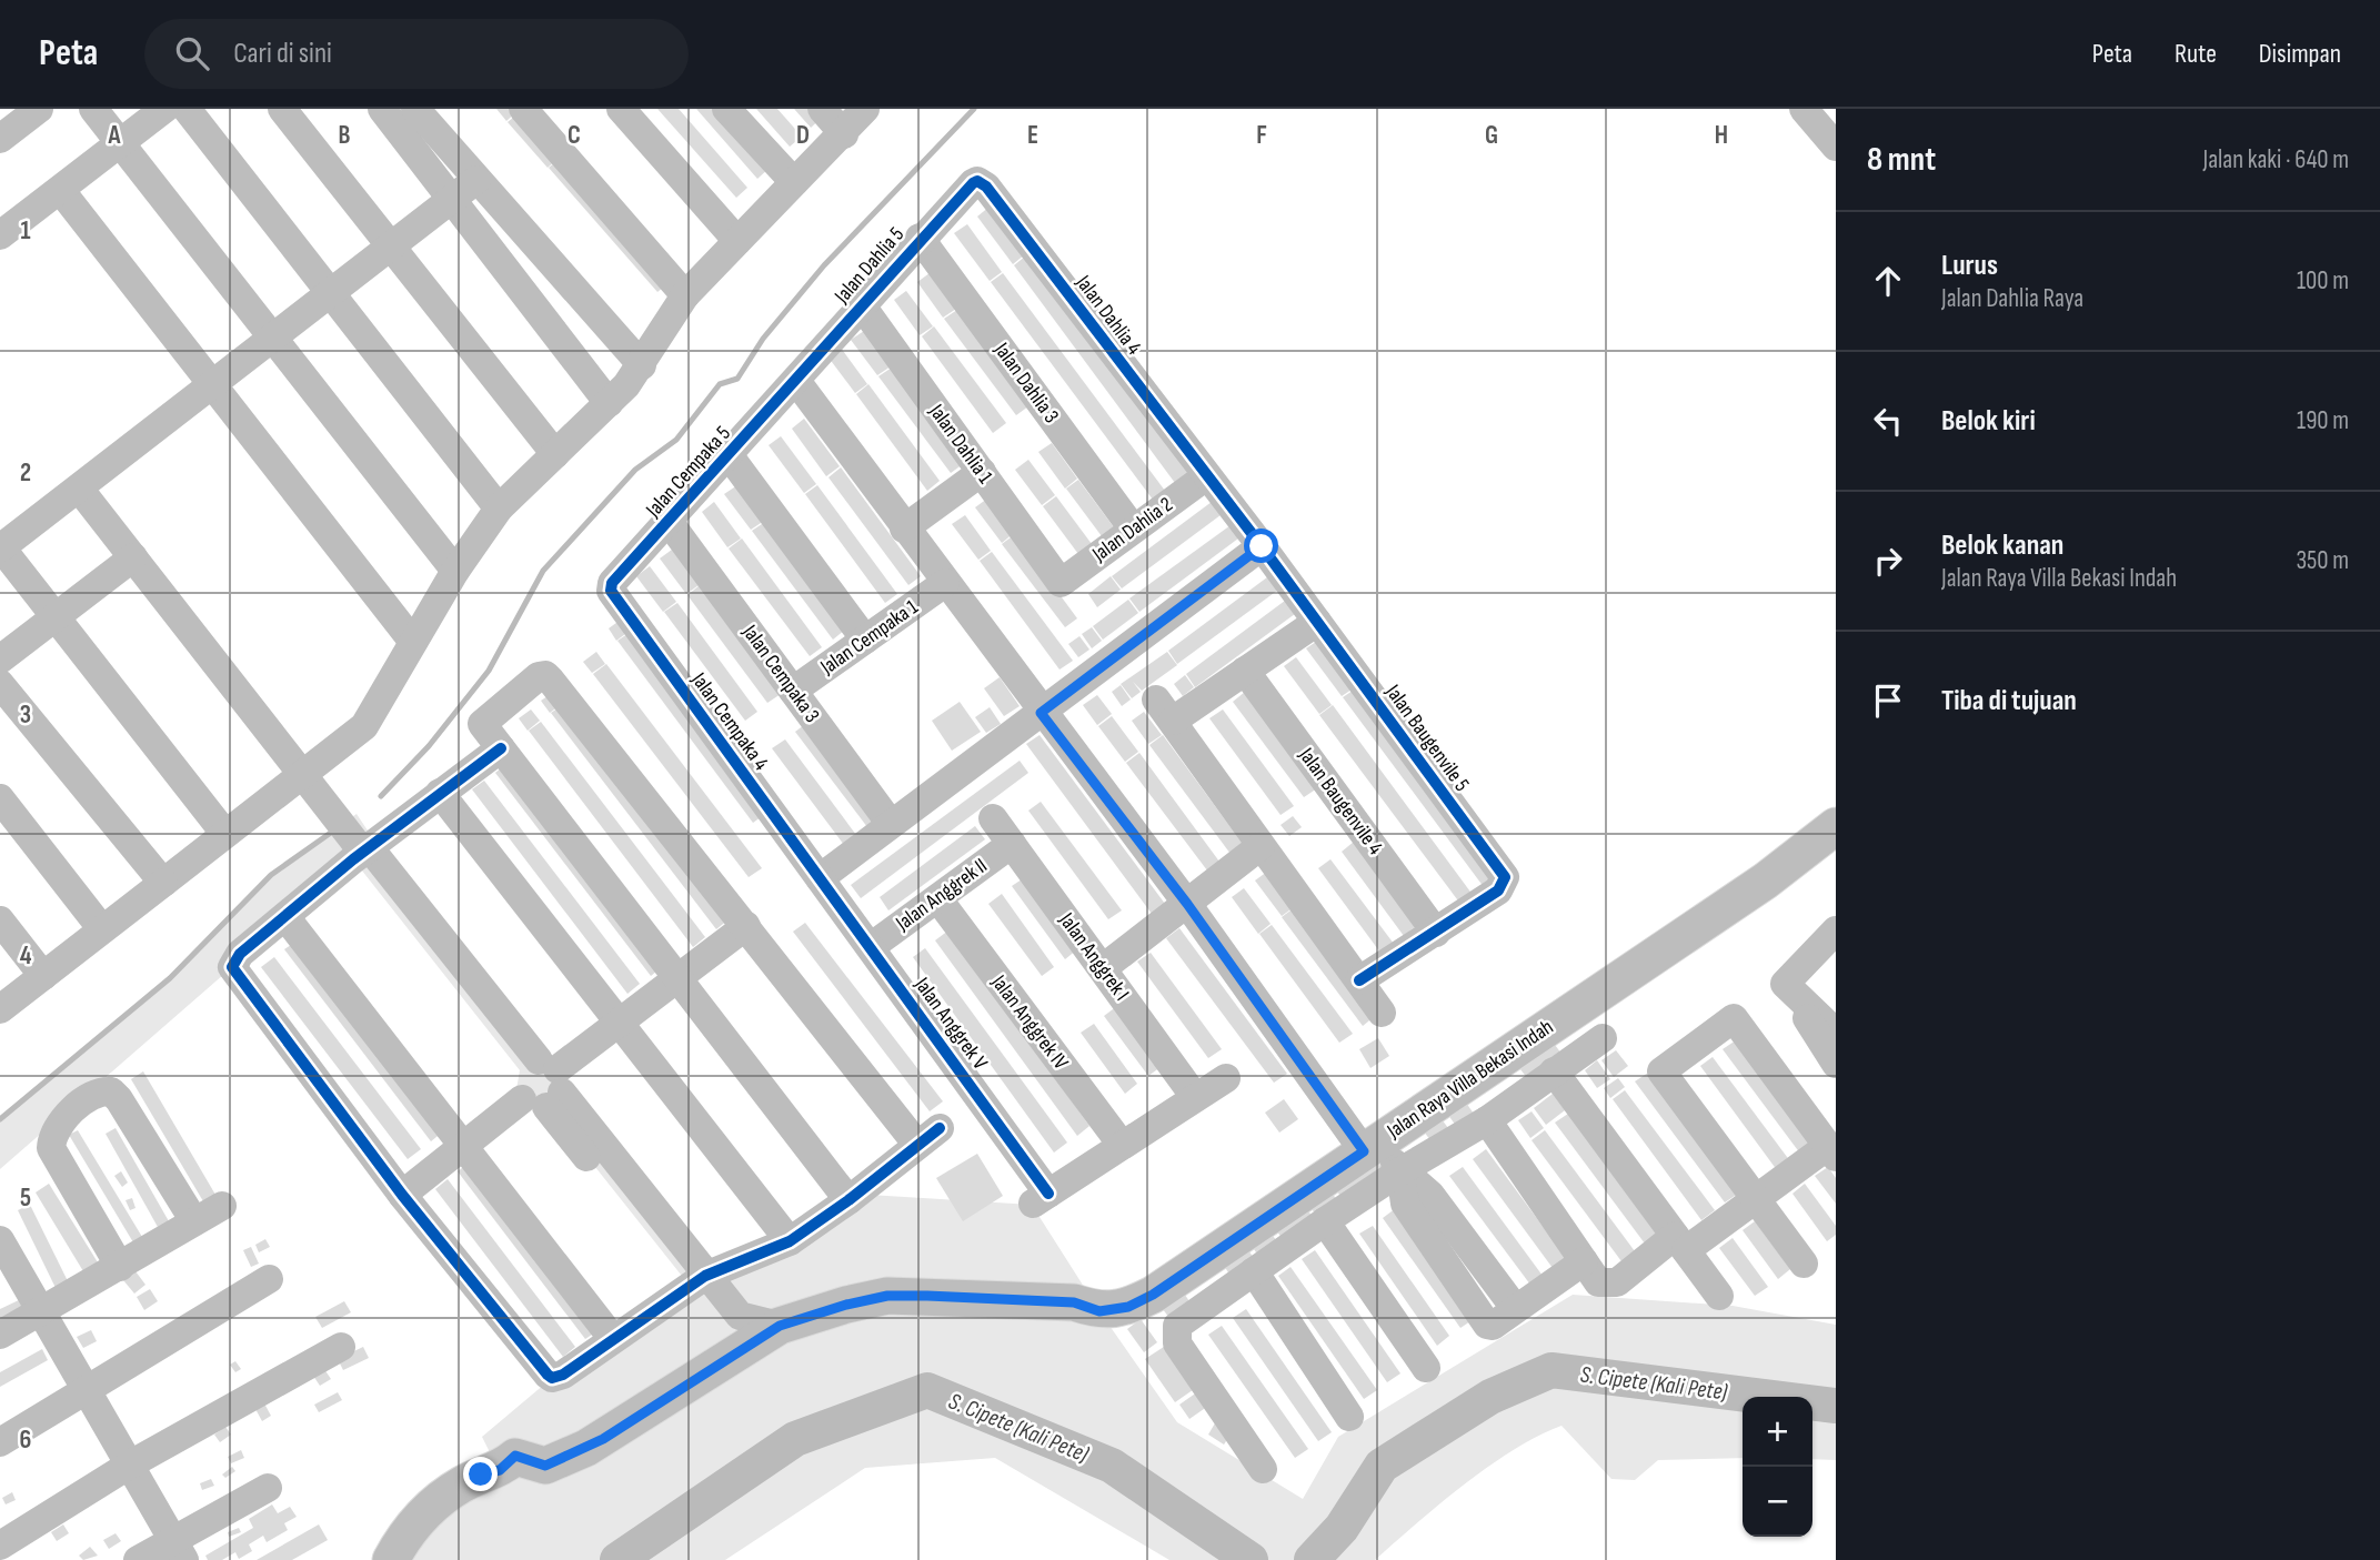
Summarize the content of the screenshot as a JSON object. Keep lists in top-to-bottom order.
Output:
{
  "streets": {
    "main road": ["Jalan Raya Villa Bekasi Indah"],
    "street": [
      "Jalan Dahlia 5",
      "Jalan Dahlia 4",
      "Jalan Dahlia 3",
      "Jalan Dahlia 1",
      "Jalan Cempaka 5",
      "Jalan Dahlia 2",
      "Jalan Cempaka 1",
      "Jalan Cempaka 3",
      "Jalan Cempaka 4",
      "Jalan Baugenvile 5",
      "Jalan Baugenvile 4",
      "Jalan Anggrek II",
      "Jalan Anggrek I",
      "Jalan Anggrek IV",
      "Jalan Anggrek V"
    ]
  },
  "crossings": [
    ["Jalan Dahlia 5", "Jalan Dahlia 4"],
    ["Jalan Dahlia 5", "Jalan Dahlia 3"],
    ["Jalan Dahlia 5", "Jalan Dahlia 1"],
    ["Jalan Dahlia 5", "Jalan Cempaka 5"],
    ["Jalan Dahlia 4", "Jalan Dahlia 2"],
    ["Jalan Dahlia 4", "Jalan Baugenvile 5"],
    ["Jalan Dahlia 3", "Jalan Dahlia 2"],
    ["Jalan Dahlia 1", "Jalan Dahlia 2"],
    ["Jalan Cempaka 5", "Jalan Cempaka 3"],
    ["Jalan Cempaka 5", "Jalan Cempaka 4"],
    ["Jalan Cempaka 1", "Jalan Cempaka 3"],
    ["Jalan Cempaka 4", "Jalan Anggrek V"],
    ["Jalan Baugenvile 5", "Jalan Baugenvile 4"],
    ["Jalan Anggrek II", "Jalan Anggrek I"],
    ["Jalan Anggrek II", "Jalan Anggrek IV"],
    ["Jalan Anggrek II", "Jalan Anggrek V"],
    ["Jalan Anggrek IV", "Jalan Anggrek V"]
  ],
  "water": ["S. Cipete (Kali Pete)"],
  "page": {
    "header": "Peta",
    "search": "Cari di sini",
    "nav": ["Peta", "Rute", "Disimpan"],
    "heading": ["8 mnt", "Jalan kaki · 640 m"],
    "list": [
      ["Lurus", "Jalan Dahlia Raya", "100 m"],
      ["Belok kiri", "190 m"],
      ["Belok kanan", "Jalan Raya Villa Bekasi Indah", "350 m"],
      "Tiba di tujuan"
    ],
    "map_buttons": ["+", "−"]
  },
  "grid": {
    "columns": [
      "A",
      "B",
      "C",
      "D",
      "E",
      "F",
      "G",
      "H"
    ],
    "rows": [
      "1",
      "2",
      "3",
      "4",
      "5",
      "6"
    ]
  }
}
